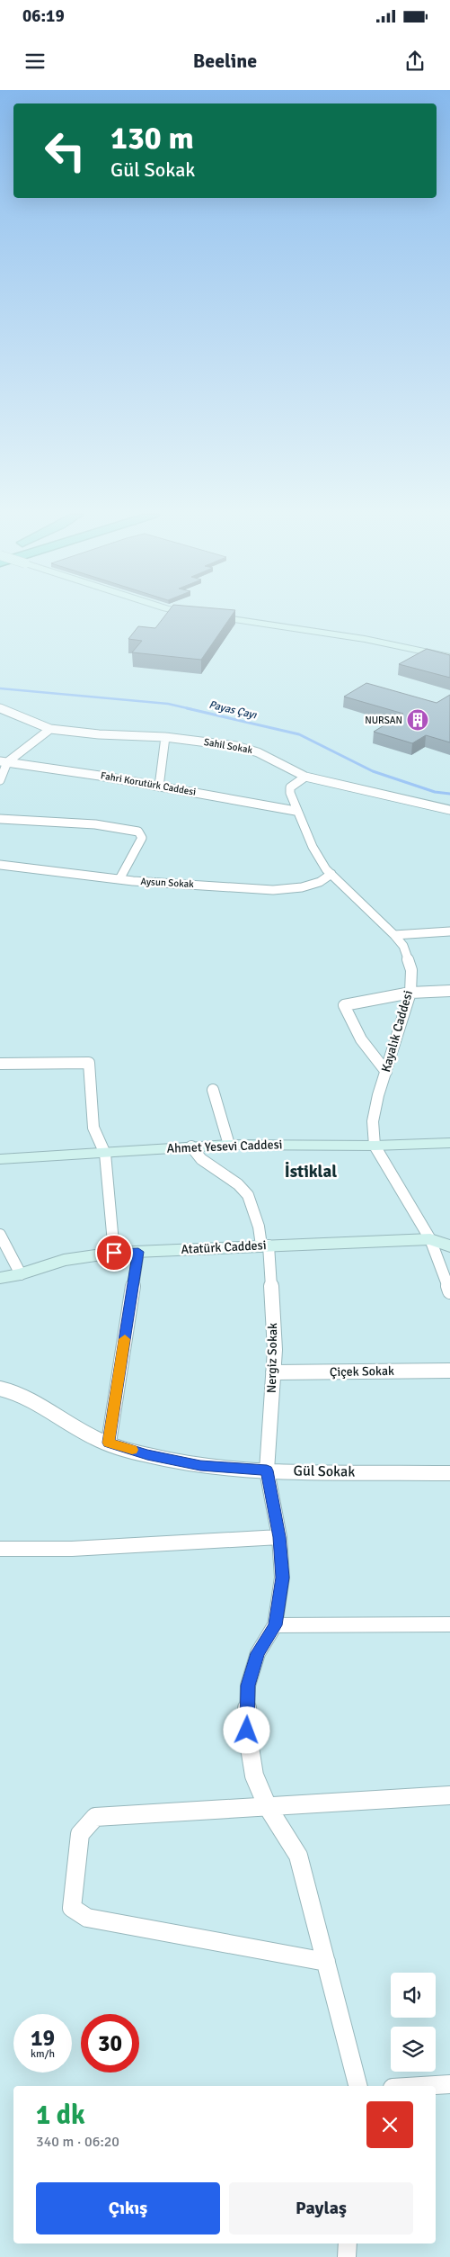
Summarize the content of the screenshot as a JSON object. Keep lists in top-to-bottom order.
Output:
{
  "streets": {
    "street": [
      "Sahil Sokak",
      "Fahri Korutürk Caddesi",
      "Aysun Sokak",
      "Kayalık Caddesi",
      "Ahmet Yesevi Caddesi",
      "Atatürk Caddesi",
      "Nergiz Sokak",
      "Çiçek Sokak",
      "Gül Sokak"
    ]
  },
  "crossings": [
    ["Sahil Sokak", "Kayalık Caddesi"],
    ["Fahri Korutürk Caddesi", "Kayalık Caddesi"],
    ["Aysun Sokak", "Kayalık Caddesi"],
    ["Kayalık Caddesi", "Ahmet Yesevi Caddesi"],
    ["Kayalık Caddesi", "Atatürk Caddesi"],
    ["Ahmet Yesevi Caddesi", "Nergiz Sokak"],
    ["Atatürk Caddesi", "Nergiz Sokak"],
    ["Nergiz Sokak", "Çiçek Sokak"],
    ["Nergiz Sokak", "Gül Sokak"]
  ],
  "districts": ["İstiklal"],
  "water": ["Payas Çayı"],
  "places": {
    "building": ["NURSAN"]
  },
  "page": {
    "status": "06:19",
    "header": "Beeline",
    "turn": ["130 m", "Gül Sokak"],
    "speed": "19 km/h",
    "limit": "30",
    "heading": ["1 dk", "340 m · 06:20"],
    "buttons": ["Çıkış", "Paylaş"]
  }
}
